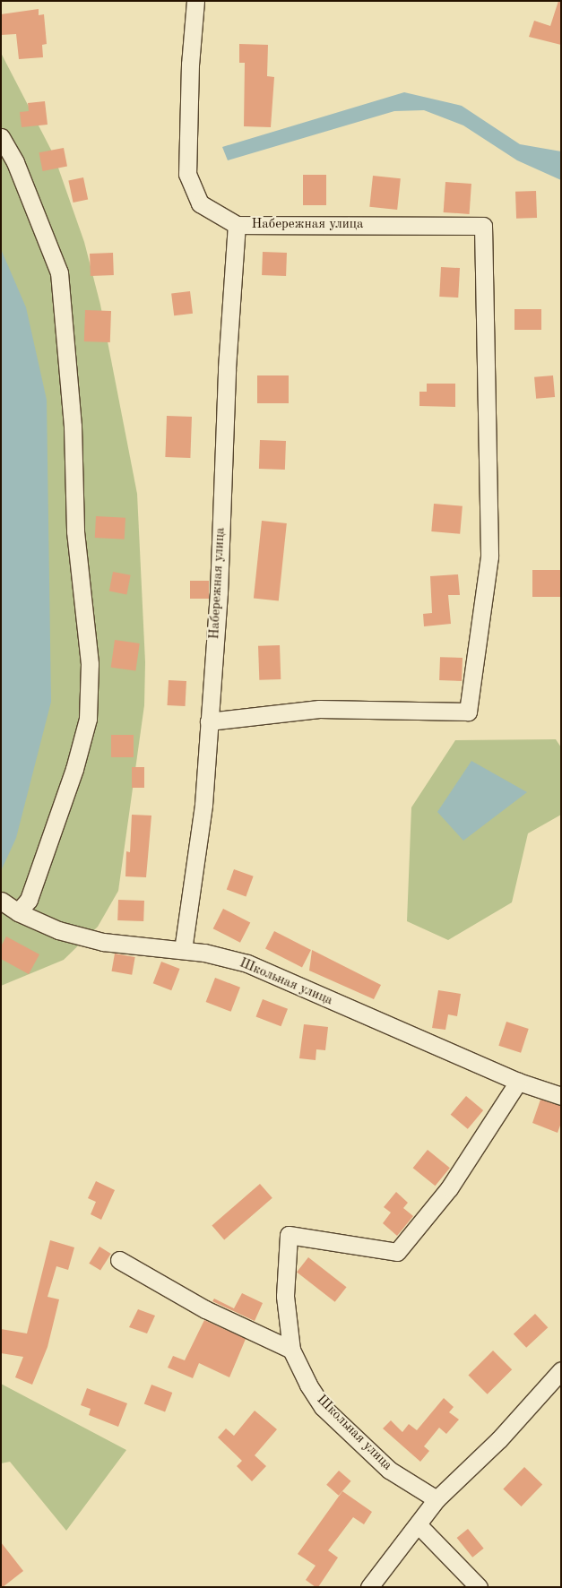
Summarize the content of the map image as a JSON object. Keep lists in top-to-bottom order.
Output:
{
  "streets": {
    "street": ["Набережная улица", "Школьная улица"]
  },
  "crossings": [
    ["Набережная улица", "Школьная улица"]
  ]
}
